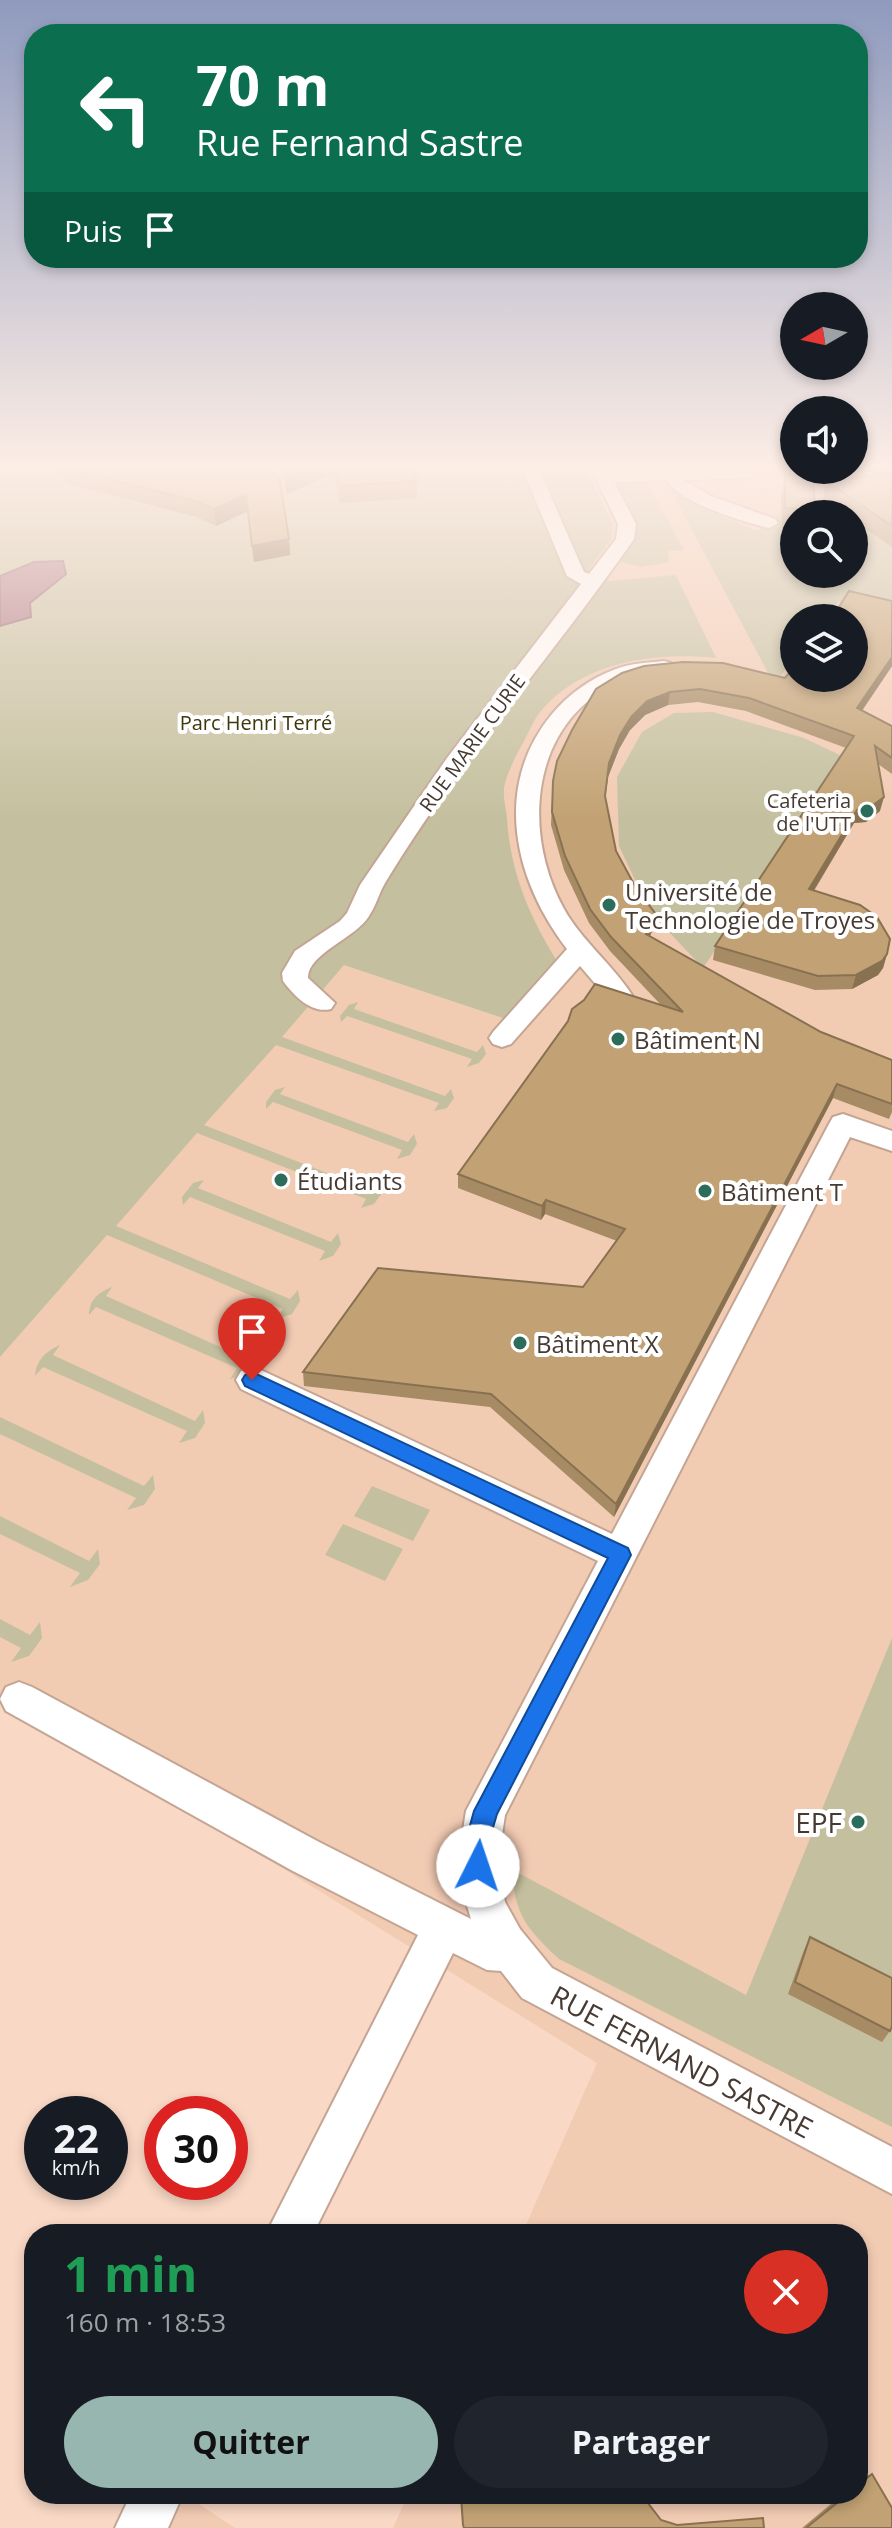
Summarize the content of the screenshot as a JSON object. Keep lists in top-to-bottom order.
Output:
{
  "streets": {
    "street": ["RUE MARIE CURIE", "RUE FERNAND SASTRE"]
  },
  "parks": ["Parc Henri Terré"],
  "places": [
    "Cafeteria de l'UTT",
    "Université de Technologie de Troyes",
    "Bâtiment N",
    "Étudiants",
    "Bâtiment T",
    "Bâtiment X",
    "EPF"
  ],
  "north": "left",
  "page": {
    "turn": ["70 m", "Rue Fernand Sastre"],
    "then": "Puis",
    "speed": "22 km/h",
    "limit": "30",
    "heading": ["1 min", "160 m · 18:53"],
    "buttons": ["Quitter", "Partager"]
  }
}
